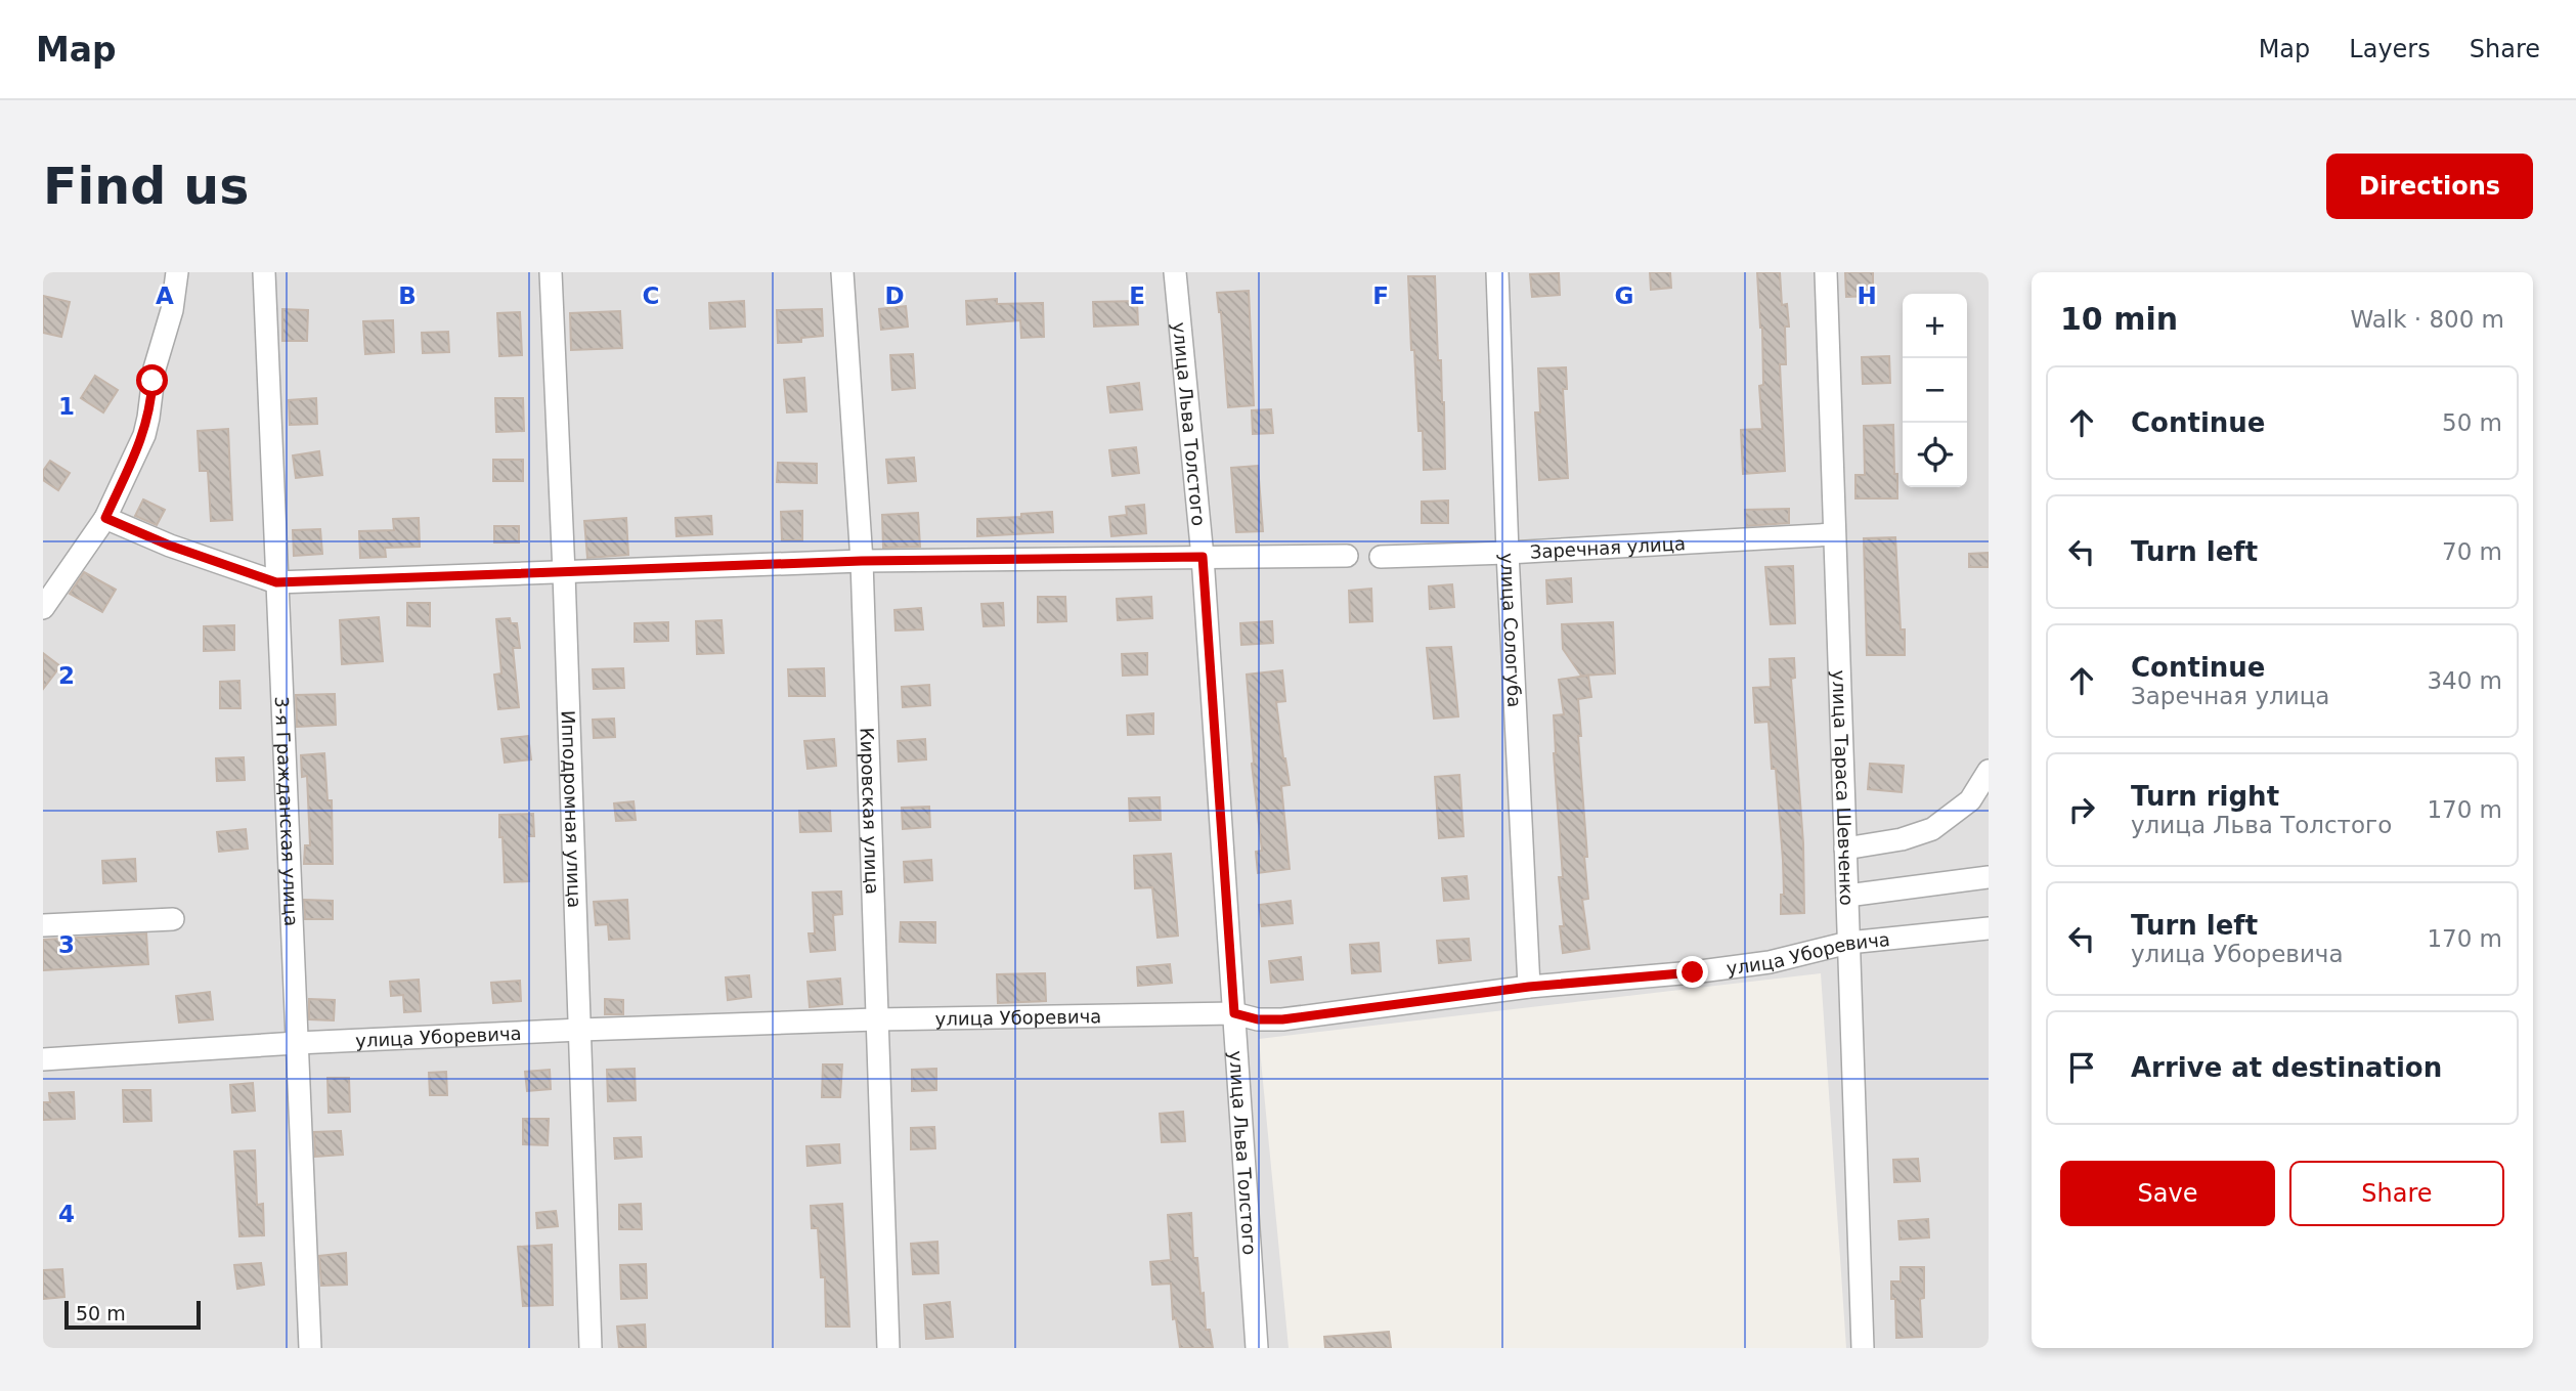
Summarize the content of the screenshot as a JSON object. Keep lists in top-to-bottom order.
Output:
{
  "streets": {
    "street": [
      "улица Льва Толстого",
      "Заречная улица",
      "улица Сологуба",
      "улица Тараса Шевченко",
      "Ипподромная улица",
      "Кировская улица",
      "3-я Гражданская улица",
      "улица Уборевича"
    ]
  },
  "crossings": [
    ["улица Льва Толстого", "улица Уборевича"],
    ["Заречная улица", "улица Сологуба"],
    ["Заречная улица", "улица Тараса Шевченко"],
    ["улица Сологуба", "улица Уборевича"],
    ["улица Тараса Шевченко", "улица Уборевича"],
    ["Ипподромная улица", "улица Уборевича"],
    ["Кировская улица", "улица Уборевича"],
    ["3-я Гражданская улица", "улица Уборевича"]
  ],
  "scale_bar": "50 m",
  "page": {
    "header": "Map",
    "nav": ["Map", "Layers", "Share"],
    "buttons": [
      "Directions",
      ["Save", "Share"]
    ],
    "title": "Find us",
    "heading": ["10 min", "Walk · 800 m"],
    "map_buttons": ["+", "−"],
    "list": [
      ["Continue", "50 m"],
      ["Turn left", "70 m"],
      ["Continue", "Заречная улица", "340 m"],
      ["Turn right", "улица Льва Толстого", "170 m"],
      ["Turn left", "улица Уборевича", "170 m"],
      "Arrive at destination"
    ],
    "scale": "50 m"
  },
  "grid": {
    "columns": [
      "A",
      "B",
      "C",
      "D",
      "E",
      "F",
      "G",
      "H"
    ],
    "rows": [
      "1",
      "2",
      "3",
      "4"
    ]
  }
}
